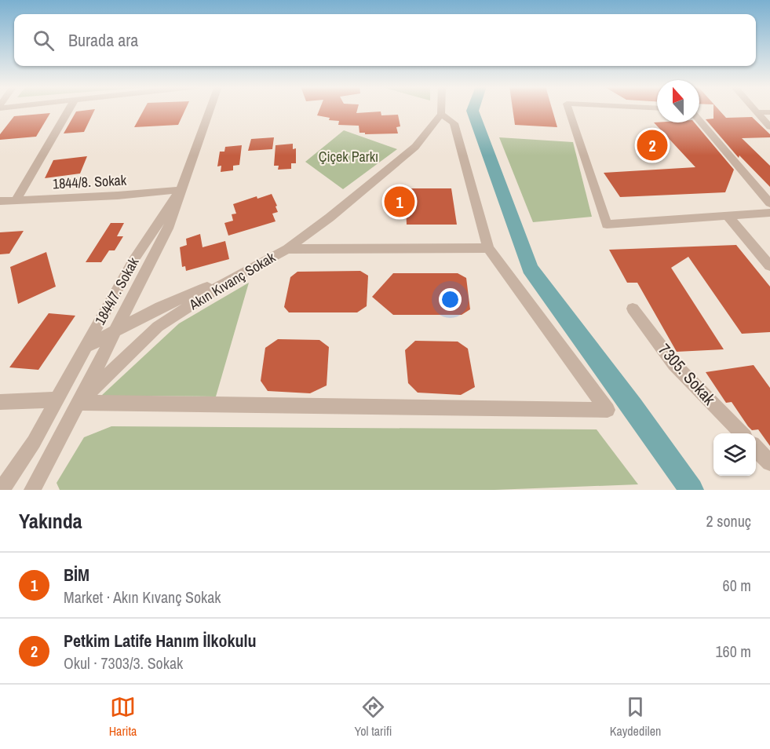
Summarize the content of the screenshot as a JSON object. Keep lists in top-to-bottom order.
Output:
{
  "streets": {
    "street": [
      "1844/8. Sokak",
      "Akın Kıvanç Sokak",
      "1844/7. Sokak",
      "7305. Sokak"
    ]
  },
  "crossings": [
    ["1844/8. Sokak", "1844/7. Sokak"]
  ],
  "parks": ["Çiçek Parkı"],
  "north": "top",
  "page": {
    "search": "Burada ara",
    "pins": ["2", "1"],
    "heading": ["Yakında", "2 sonuç"],
    "list": [
      {
        "mark": "1",
        "name": "BİM",
        "note": "Market · Akın Kıvanç Sokak",
        "value": "60 m"
      },
      {
        "mark": "2",
        "name": "Petkim Latife Hanım İlkokulu",
        "note": "Okul · 7303/3. Sokak",
        "value": "160 m"
      }
    ],
    "nav": ["Harita", "Yol tarifi", "Kaydedilen"]
  }
}
